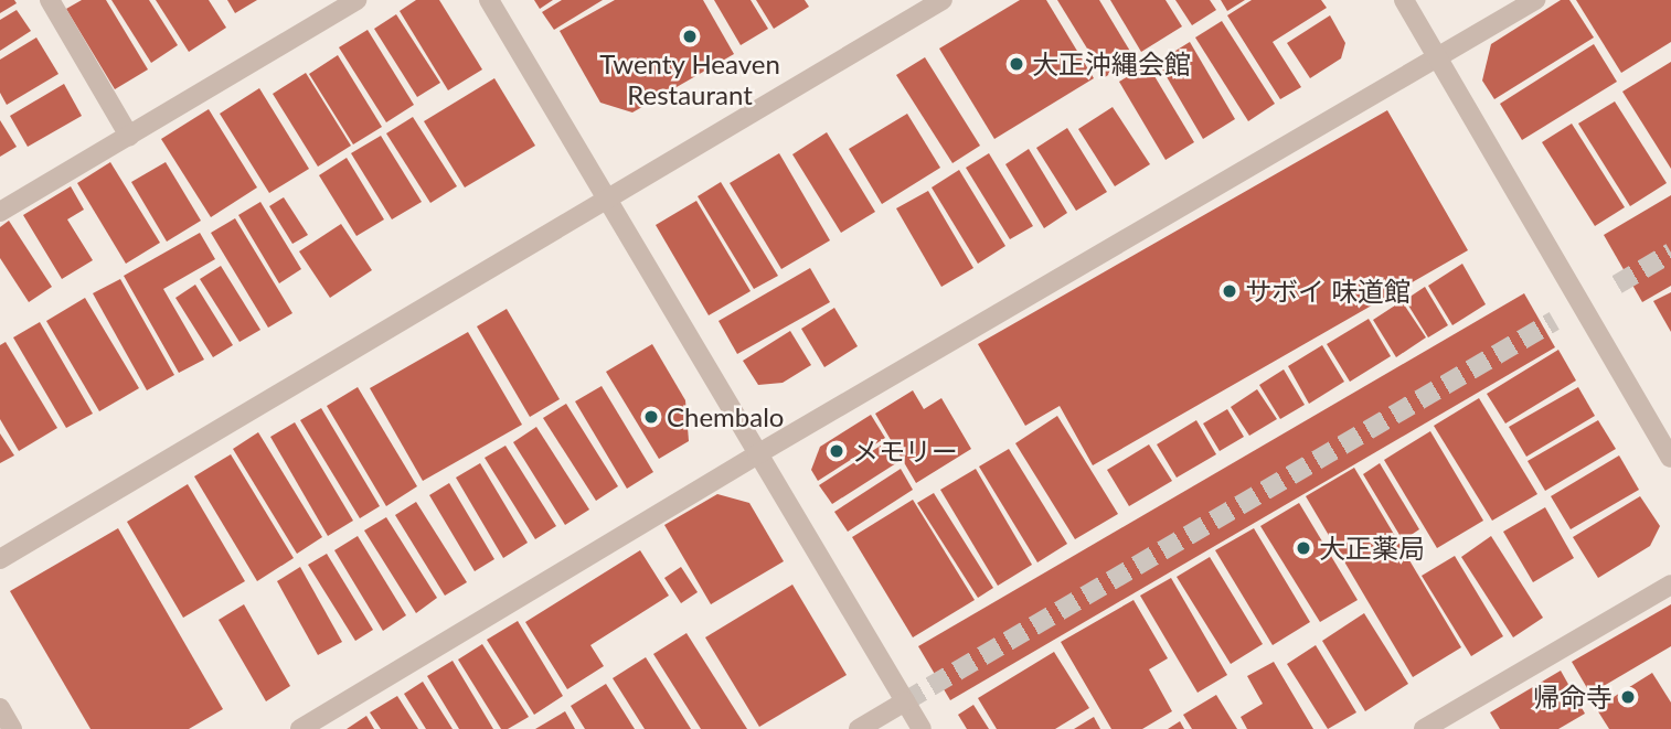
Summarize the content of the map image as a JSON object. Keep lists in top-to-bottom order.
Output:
{
  "places": [
    "Twenty Heaven Restaurant",
    "大正沖縄会館",
    "サボイ 味道館",
    "Chembalo",
    "メモリー",
    "大正薬局",
    "帰命寺"
  ]
}
